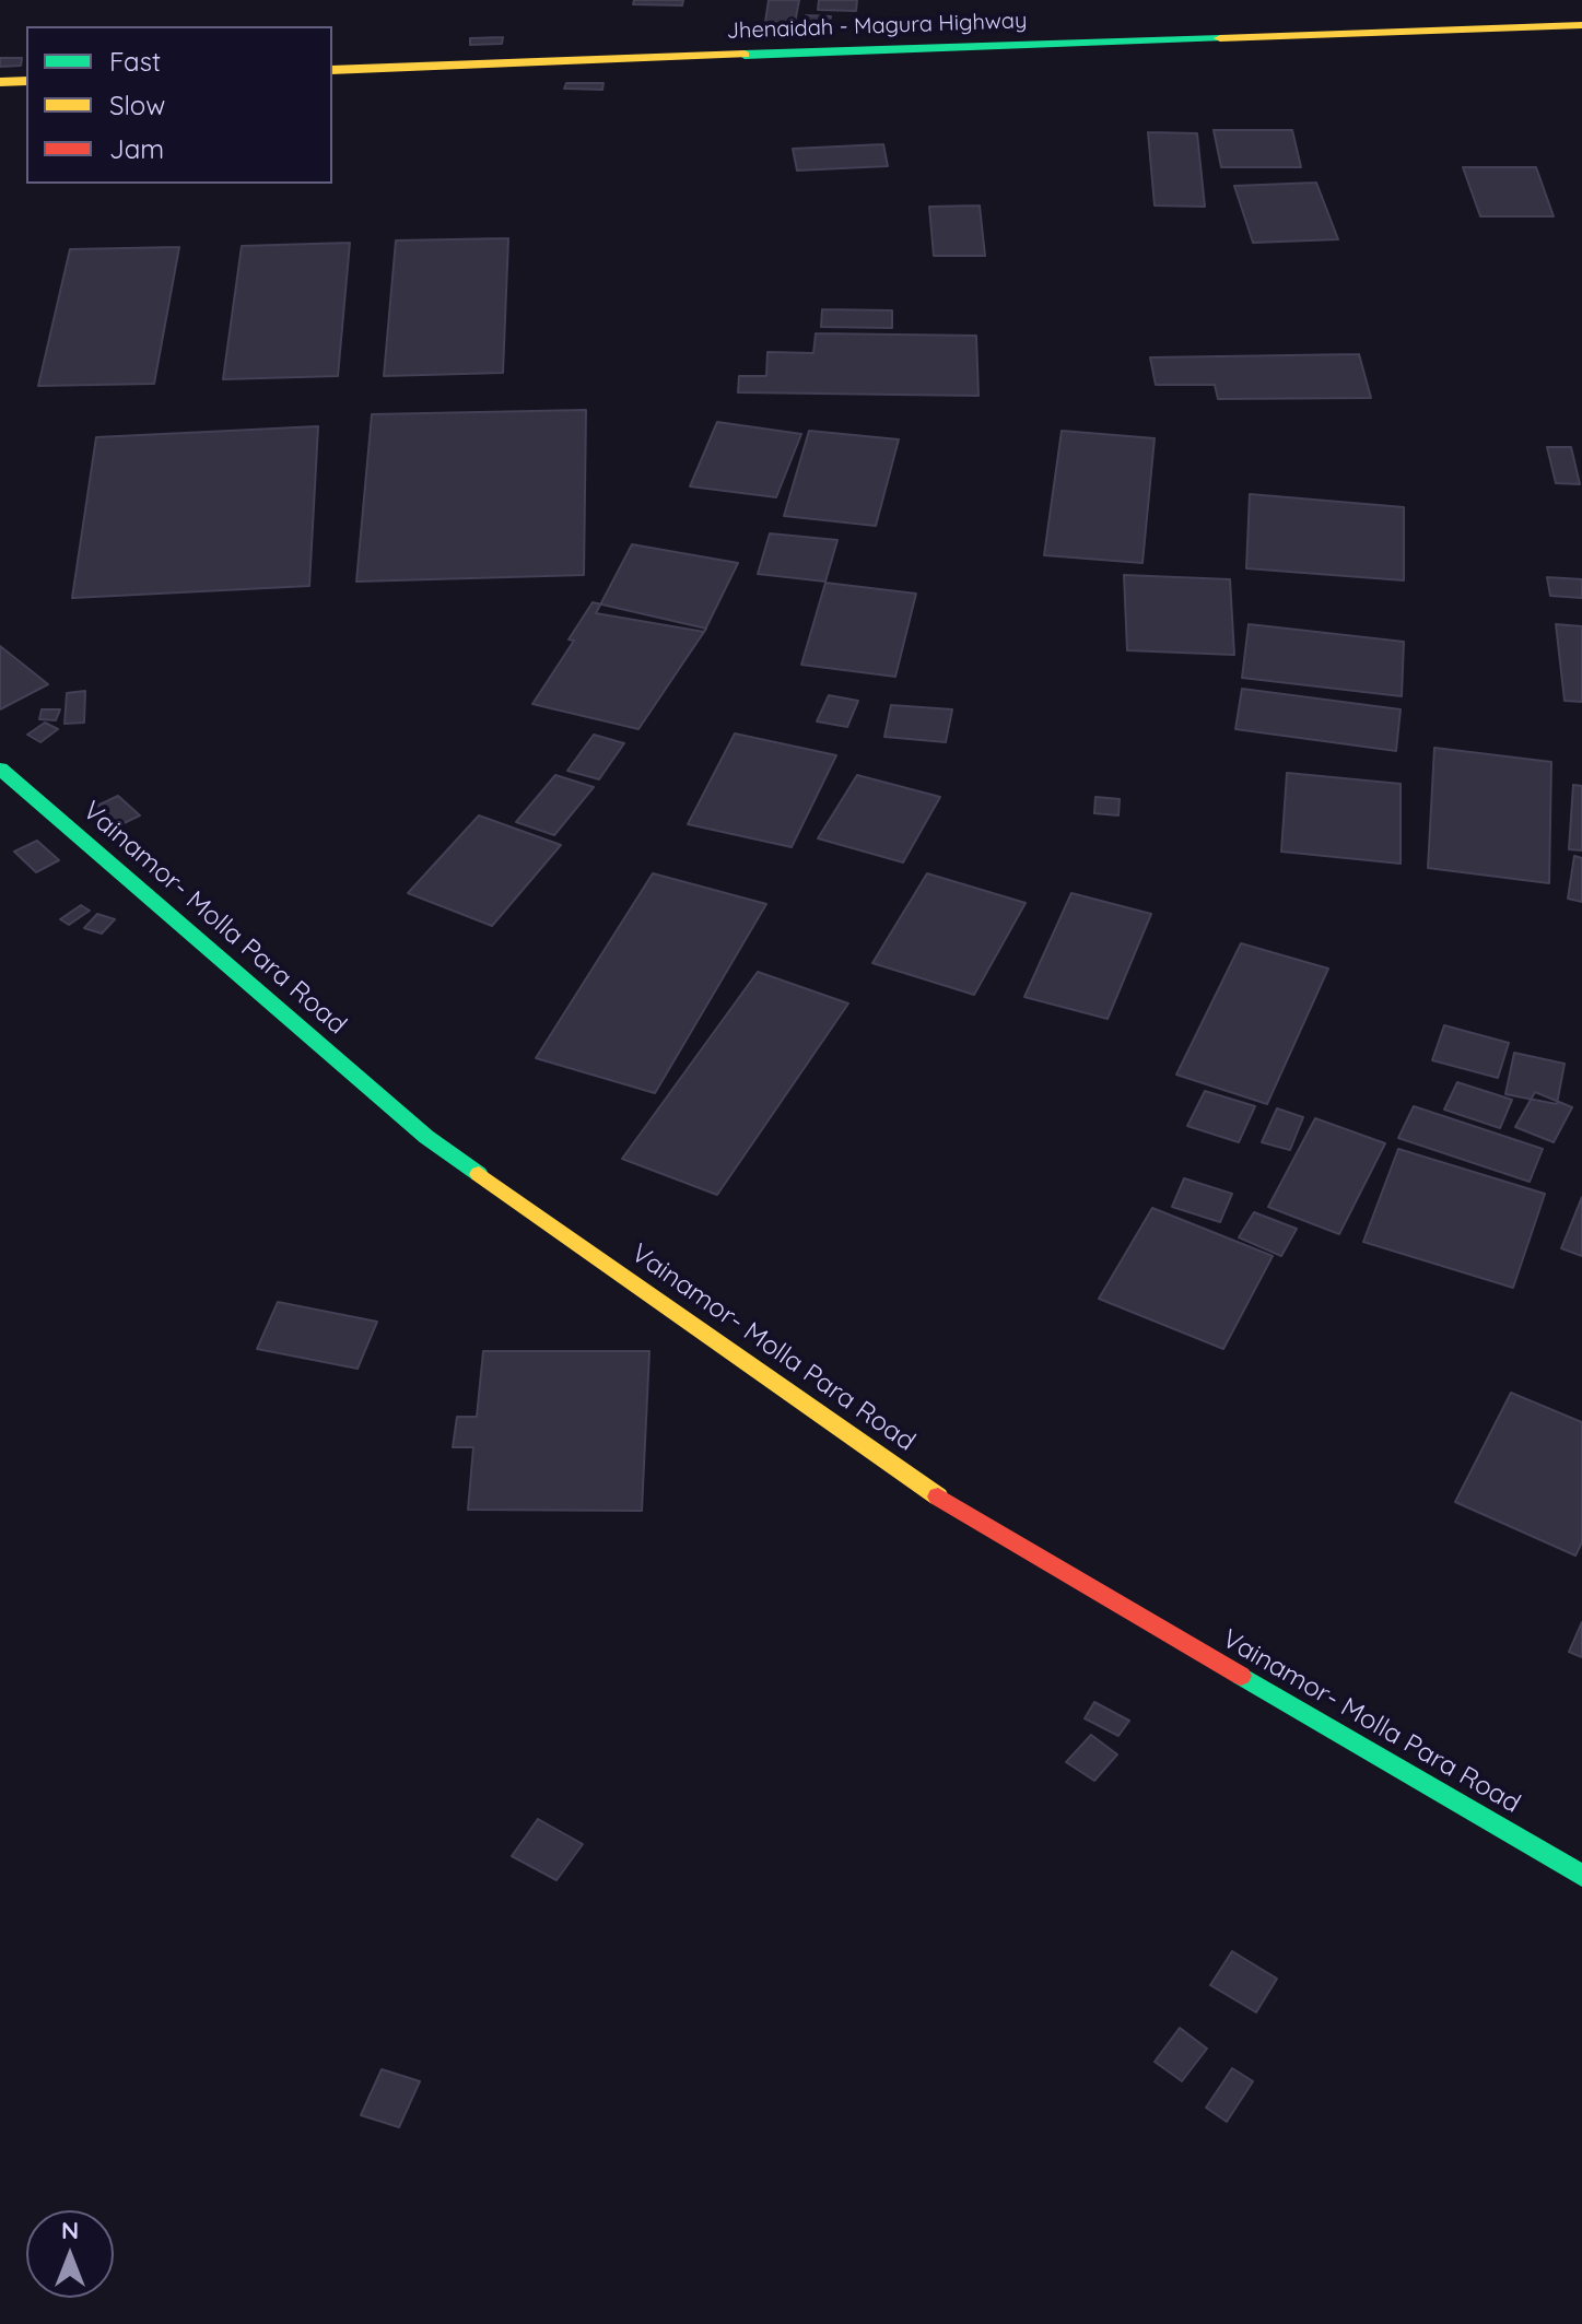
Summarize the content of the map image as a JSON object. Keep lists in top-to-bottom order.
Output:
{
  "streets": {
    "main road": ["Jhenaidah - Magura Highway", "Vainamor- Molla Para Road"]
  },
  "legend": ["Fast", "Slow", "Jam"],
  "north": "top"
}
